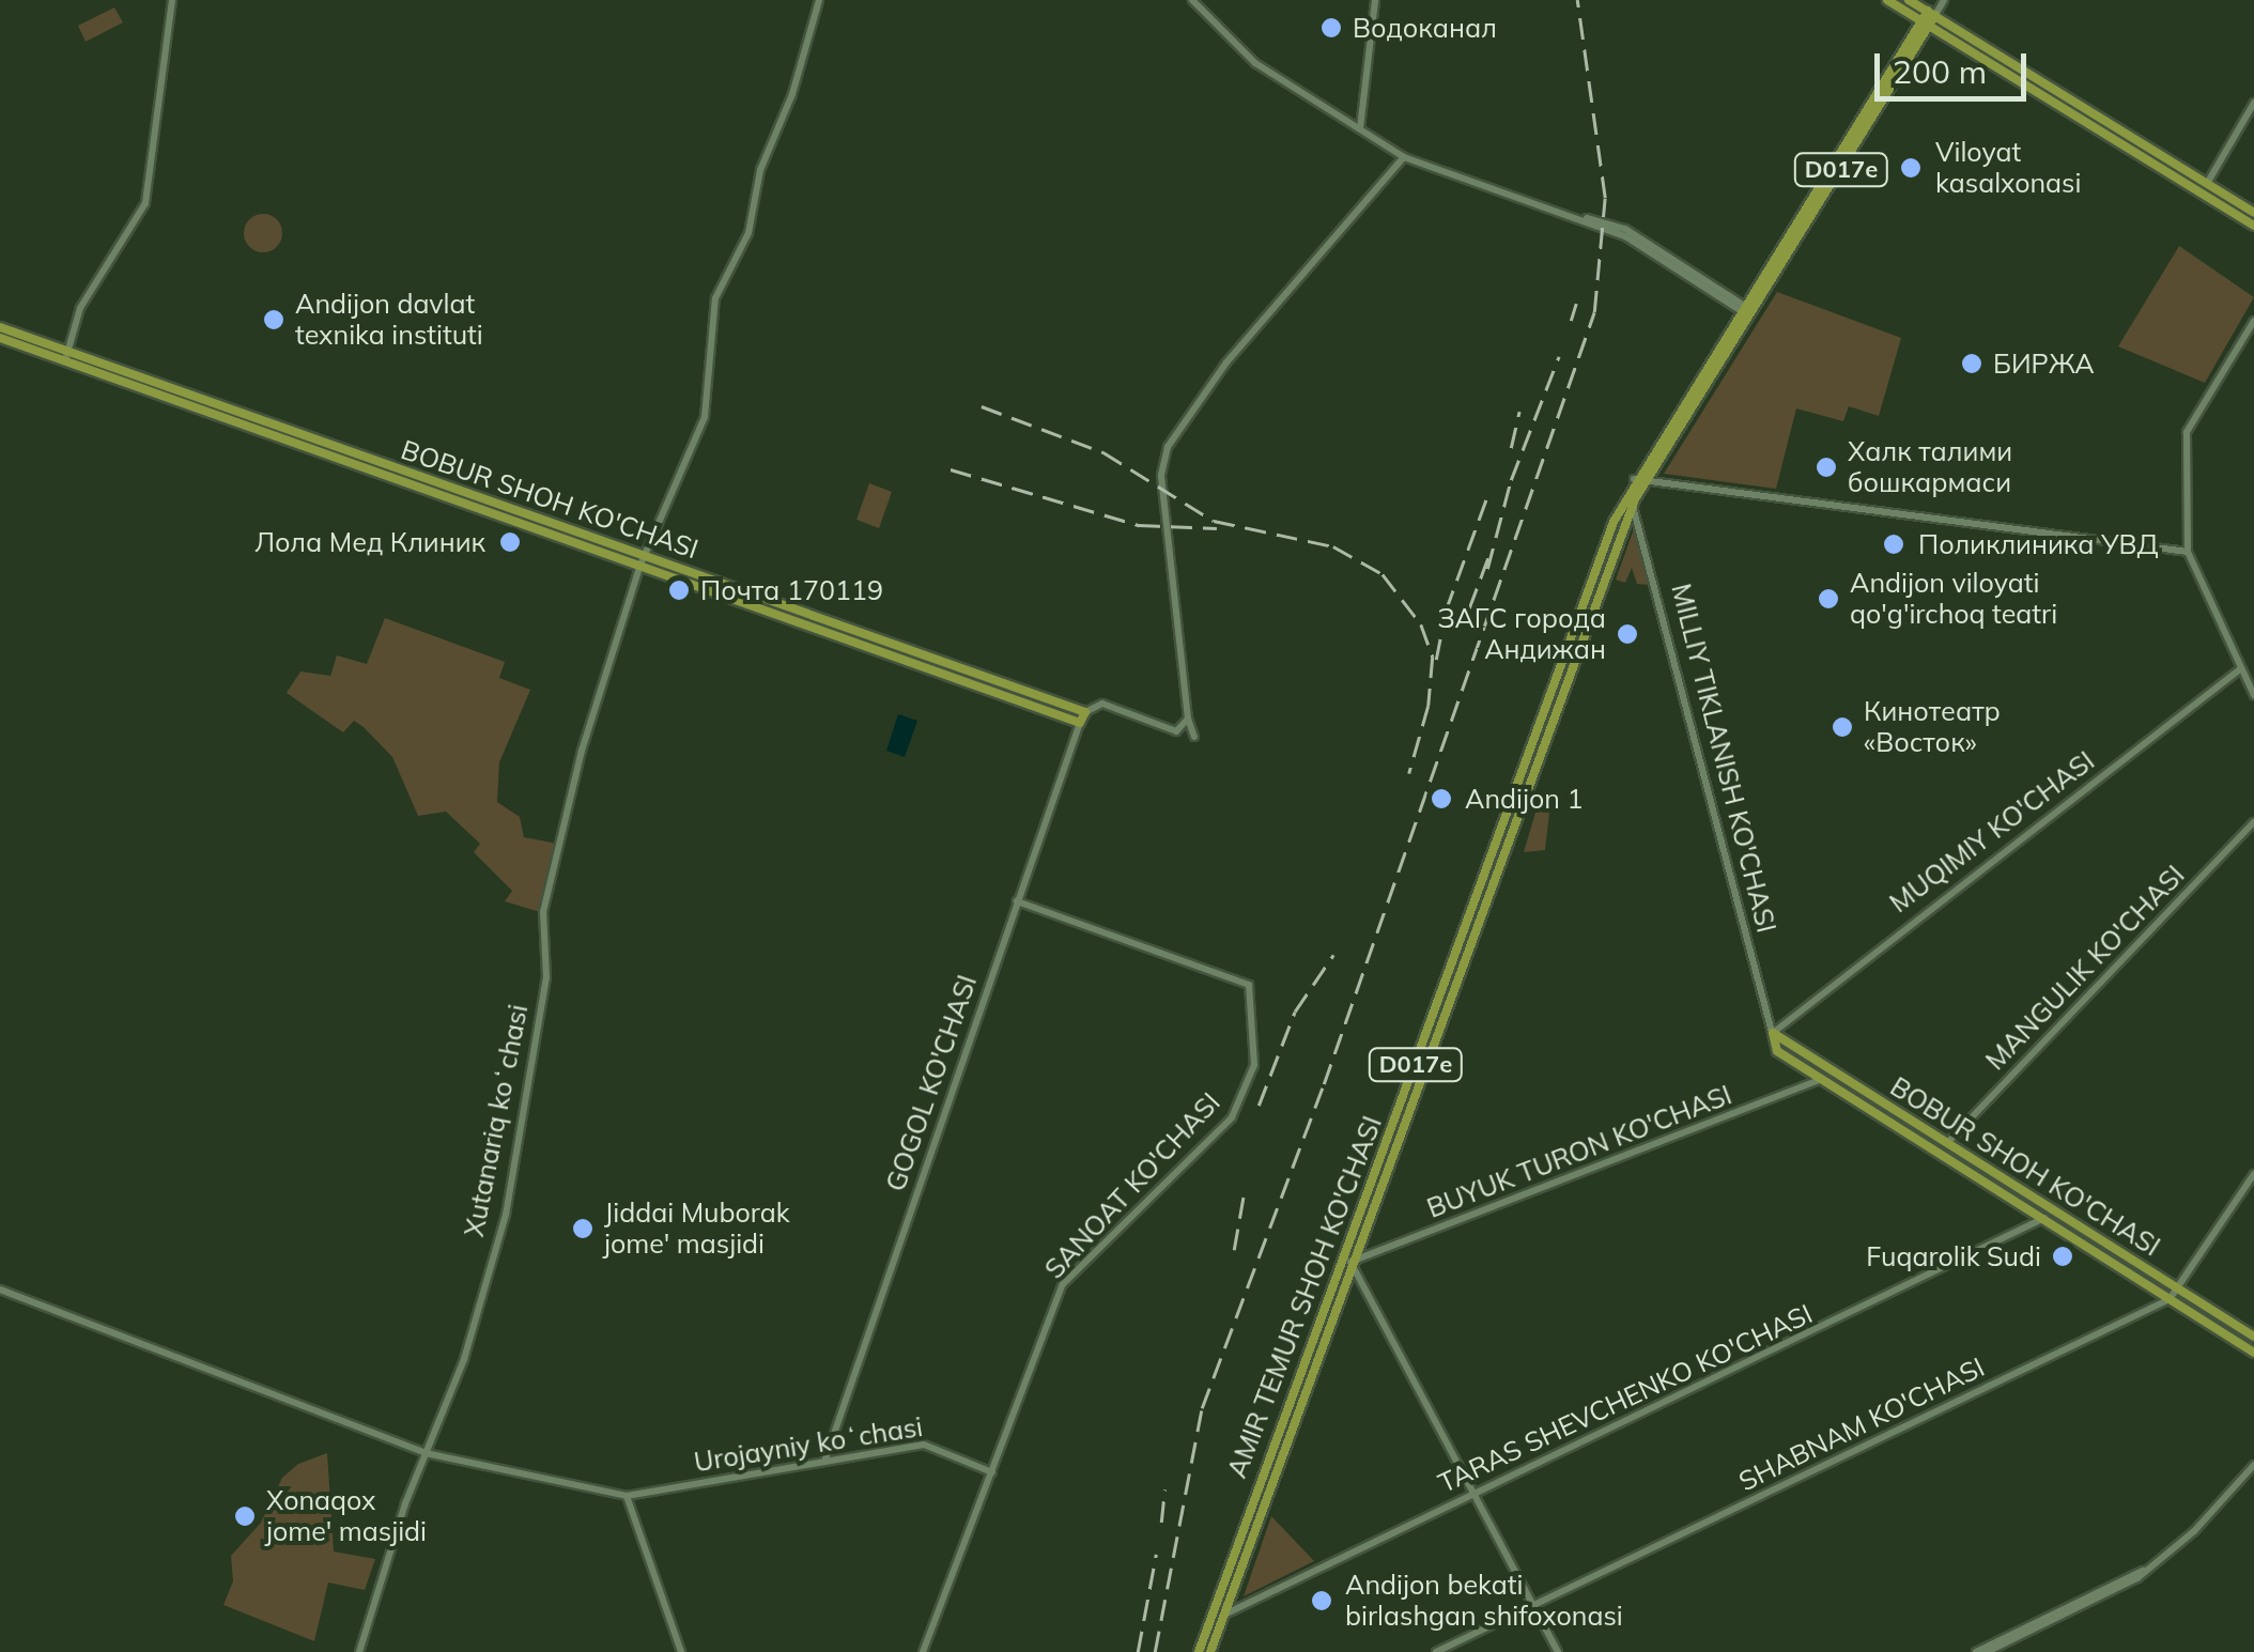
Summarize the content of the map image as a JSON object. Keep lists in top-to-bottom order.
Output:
{
  "streets": {
    "main road": ["D017e", "BOBUR SHOH KO'CHASI", "AMIR TEMUR SHOH KO'CHASI"],
    "street": [
      "MILLIY TIKLANISH KO'CHASI",
      "MUQIMIY KO'CHASI",
      "MANGULIK KO'CHASI",
      "GOGOL KO'CHASI",
      "Xutanariq koʻchasi",
      "BUYUK TURON KO'CHASI",
      "SANOAT KO'CHASI",
      "TARAS SHEVCHENKO KO'CHASI",
      "SHABNAM KO'CHASI",
      "Urоjayniy koʻchasi"
    ]
  },
  "crossings": [
    ["D017e", "AMIR TEMUR SHOH KO'CHASI"],
    ["BOBUR SHOH KO'CHASI", "MILLIY TIKLANISH KO'CHASI"],
    ["BOBUR SHOH KO'CHASI", "MUQIMIY KO'CHASI"],
    ["BOBUR SHOH KO'CHASI", "MANGULIK KO'CHASI"],
    ["BOBUR SHOH KO'CHASI", "GOGOL KO'CHASI"],
    ["BOBUR SHOH KO'CHASI", "Xutanariq koʻchasi"],
    ["BOBUR SHOH KO'CHASI", "BUYUK TURON KO'CHASI"],
    ["BOBUR SHOH KO'CHASI", "TARAS SHEVCHENKO KO'CHASI"],
    ["BOBUR SHOH KO'CHASI", "SHABNAM KO'CHASI"],
    ["MILLIY TIKLANISH KO'CHASI", "MUQIMIY KO'CHASI"],
    ["MILLIY TIKLANISH KO'CHASI", "AMIR TEMUR SHOH KO'CHASI"],
    ["GOGOL KO'CHASI", "SANOAT KO'CHASI"],
    ["GOGOL KO'CHASI", "Urоjayniy koʻchasi"],
    ["BUYUK TURON KO'CHASI", "AMIR TEMUR SHOH KO'CHASI"],
    ["SANOAT KO'CHASI", "Urоjayniy koʻchasi"],
    ["AMIR TEMUR SHOH KO'CHASI", "TARAS SHEVCHENKO KO'CHASI"]
  ],
  "places": [
    "Водоканал",
    "Viloyat kasalxonasi",
    "Andijon davlat texnika instituti",
    "БИРЖА",
    "Халк талими бошкармаси",
    "Лола Мед Клиник",
    "Поликлиника УВД",
    "Почта 170119",
    "Andijon viloyati qo'g'irchoq teatri",
    "ЗАГС города Андижан",
    "Кинотеатр «Восток»",
    "Andijon 1",
    "Jiddai Muborak jome' masjidi",
    "Fuqarolik Sudi",
    "Xonaqox jome' masjidi",
    "Аndijon bekati birlashgan shifoxonasi"
  ],
  "scale_bar": "200 m"
}
